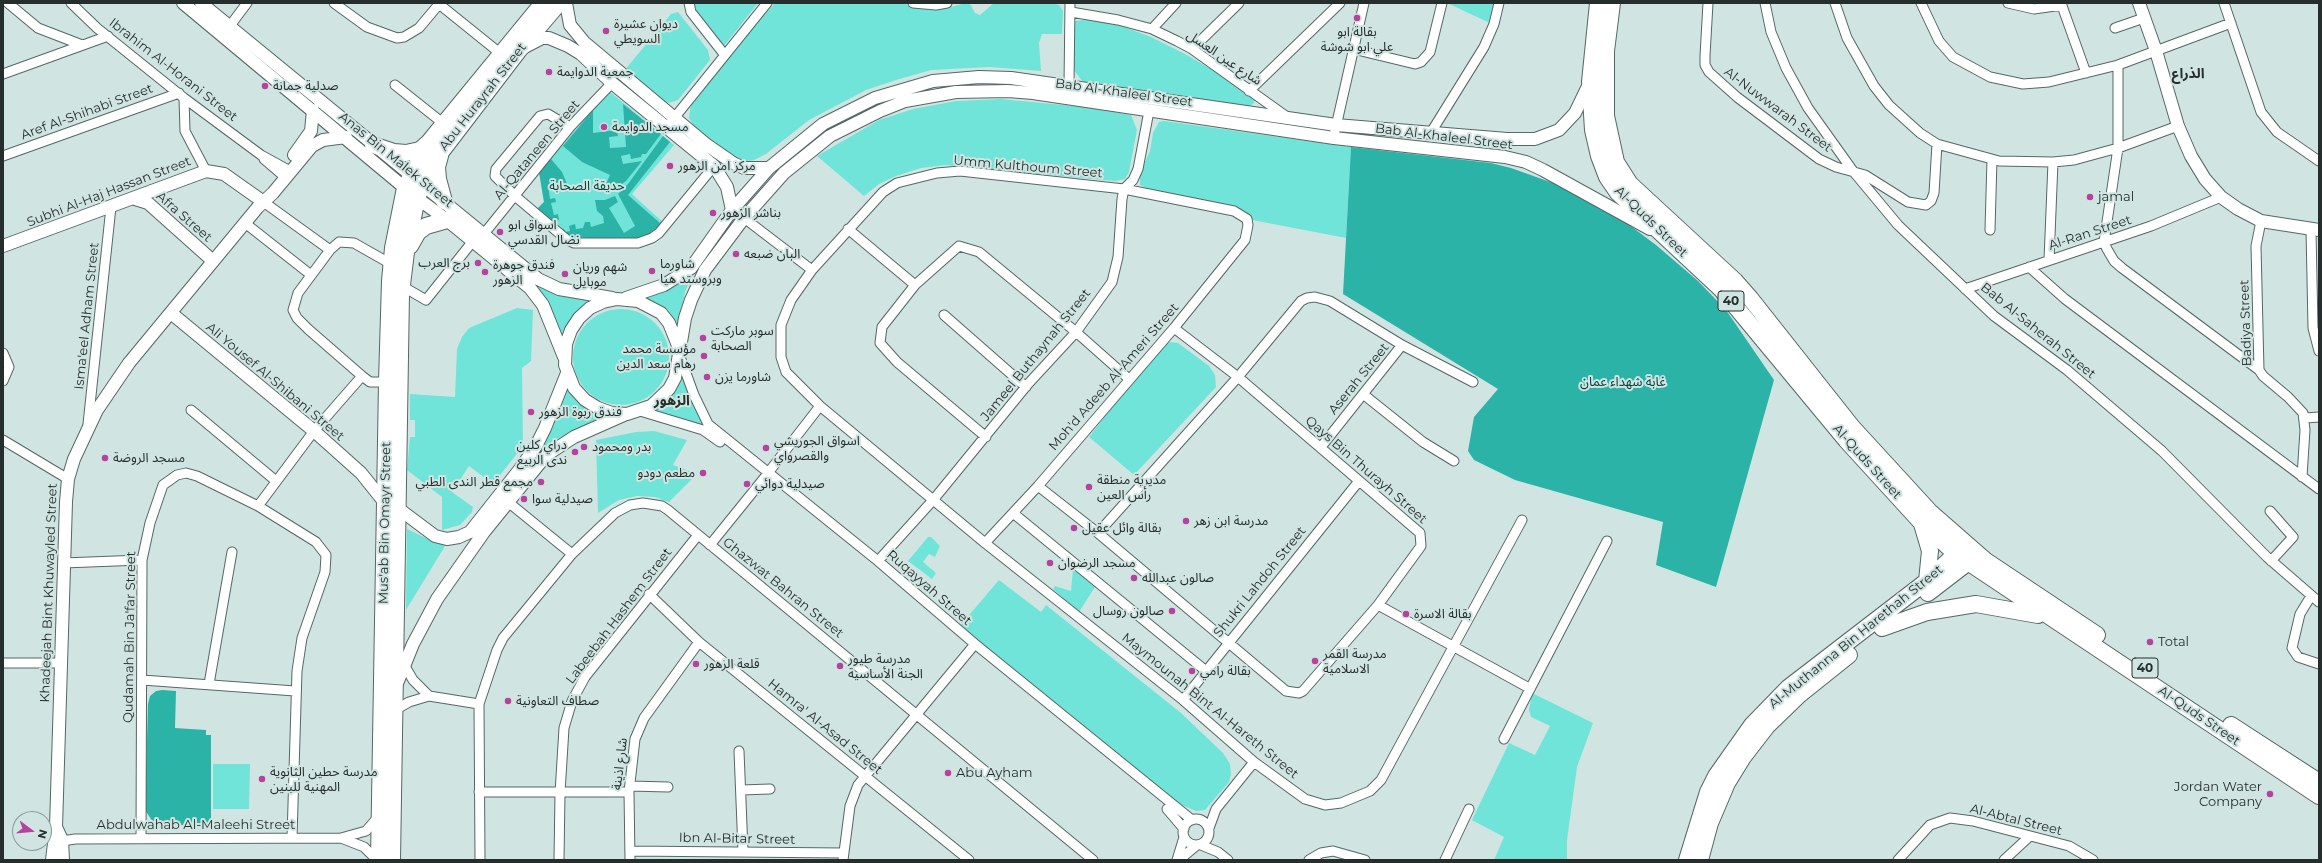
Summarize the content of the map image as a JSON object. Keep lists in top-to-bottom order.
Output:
{
  "streets": {
    "highway": [
      "Abu Hurayrah Street",
      "Al-Quds Street",
      "40",
      "Mus'ab Bin Omayr Street",
      "Al-Muthanna Bin Harethah Street"
    ],
    "main road": [
      "Bab Al-Khaleel Street",
      "Anas Bin Malek Street",
      "Subhi Al-Haj Hassan Street",
      "Afra Street",
      "Ali Yousef Al-Shibani Street",
      "Khadeejah Bint Khuwayled Street"
    ],
    "street": [
      "شارع عين العسل",
      "Ibrahim Al-Horani Street",
      "Al-Nuwwarah Street",
      "Aref Al-Shihabi Street",
      "Al-Qataneen Street",
      "Umm Kulthoum Street",
      "Al-Ran Street",
      "Isma'eel Adham Street",
      "Badiya Street",
      "Bab Al-Saherah Street",
      "Jameel Buthaynah Street",
      "Moh'd Adeeb Al-Ameri Street",
      "Aserah Street",
      "Qays Bin Thurayh Street",
      "Shukri Lahdoh Street",
      "Ghazwat Bahran Street",
      "Ruqayyah Street",
      "Labeebah Hashem Street",
      "Qudamah Bin Ja'far Street",
      "Maymounah Bint Al-Hareth Street",
      "Hamra' Al-Asad Street",
      "شارع اذينة",
      "Al-Abtal Street",
      "Abdulwahab Al-Maleehi Street",
      "Ibn Al-Bitar Street"
    ]
  },
  "crossings": [
    ["شارع عين العسل", "Bab Al-Khaleel Street"],
    ["Ibrahim Al-Horani Street", "Aref Al-Shihabi Street"],
    ["Ibrahim Al-Horani Street", "Khadeejah Bint Khuwayled Street"],
    ["Bab Al-Khaleel Street", "Anas Bin Malek Street"],
    ["Bab Al-Khaleel Street", "Al-Quds Street"],
    ["Bab Al-Khaleel Street", "Ali Yousef Al-Shibani Street"],
    ["Bab Al-Khaleel Street", "Mus'ab Bin Omayr Street"],
    ["Bab Al-Khaleel Street", "Ruqayyah Street"],
    ["Abu Hurayrah Street", "Anas Bin Malek Street"],
    ["Abu Hurayrah Street", "Mus'ab Bin Omayr Street"],
    ["Al-Nuwwarah Street", "Bab Al-Saherah Street"],
    ["Al-Qataneen Street", "Anas Bin Malek Street"],
    ["Al-Qataneen Street", "Mus'ab Bin Omayr Street"],
    ["Anas Bin Malek Street", "Ali Yousef Al-Shibani Street"],
    ["Anas Bin Malek Street", "Mus'ab Bin Omayr Street"],
    ["Anas Bin Malek Street", "Ruqayyah Street"],
    ["Anas Bin Malek Street", "Khadeejah Bint Khuwayled Street"],
    ["Umm Kulthoum Street", "Jameel Buthaynah Street"],
    ["Umm Kulthoum Street", "Moh'd Adeeb Al-Ameri Street"],
    ["Umm Kulthoum Street", "Maymounah Bint Al-Hareth Street"],
    ["Subhi Al-Haj Hassan Street", "Afra Street"],
    ["Subhi Al-Haj Hassan Street", "Isma'eel Adham Street"],
    ["Subhi Al-Haj Hassan Street", "Khadeejah Bint Khuwayled Street"],
    ["Afra Street", "Khadeejah Bint Khuwayled Street"],
    ["Al-Quds Street", "Al-Muthanna Bin Harethah Street"],
    ["Al-Ran Street", "Bab Al-Saherah Street"],
    ["Isma'eel Adham Street", "Khadeejah Bint Khuwayled Street"],
    ["Jameel Buthaynah Street", "Ruqayyah Street"],
    ["Jameel Buthaynah Street", "Maymounah Bint Al-Hareth Street"],
    ["Moh'd Adeeb Al-Ameri Street", "Qays Bin Thurayh Street"],
    ["Moh'd Adeeb Al-Ameri Street", "Maymounah Bint Al-Hareth Street"],
    ["Aserah Street", "Qays Bin Thurayh Street"],
    ["Ali Yousef Al-Shibani Street", "Mus'ab Bin Omayr Street"],
    ["Ali Yousef Al-Shibani Street", "Ruqayyah Street"],
    ["Ali Yousef Al-Shibani Street", "Khadeejah Bint Khuwayled Street"],
    ["Qays Bin Thurayh Street", "Shukri Lahdoh Street"],
    ["Mus'ab Bin Omayr Street", "Ruqayyah Street"],
    ["Mus'ab Bin Omayr Street", "Abdulwahab Al-Maleehi Street"],
    ["Shukri Lahdoh Street", "Maymounah Bint Al-Hareth Street"],
    ["Ghazwat Bahran Street", "Labeebah Hashem Street"],
    ["Khadeejah Bint Khuwayled Street", "Abdulwahab Al-Maleehi Street"],
    ["Labeebah Hashem Street", "Hamra' Al-Asad Street"],
    ["Qudamah Bin Ja'far Street", "Abdulwahab Al-Maleehi Street"],
    ["Hamra' Al-Asad Street", "شارع اذينة"],
    ["شارع اذينة", "Ibn Al-Bitar Street"]
  ],
  "districts": ["الذراع", "الزهور"],
  "parks": ["حديقة الصحابة", "غابة شهداء عمان"],
  "places": [
    "بقالة ابو علي ابو شوشة",
    "ديوان عشيرة السويطي",
    "جمعية الدوايمة",
    "صدلية جمانة",
    "مسجد الدوايمة",
    "مركز امن الزهور",
    "jamal",
    "بناشر الزهور",
    "اسواق ابو نضال القدسي",
    "البان ضبعه",
    "برج العرب",
    "شاورما وبروستد هيا",
    "فندق جوهرة الزهور",
    "شهم وريان موبايل",
    "سوبر ماركت الصحابة",
    "مؤسسة محمد رهام سعد الدين",
    "شاورما يزن",
    "فندق ربوة الزهور",
    "بدر ومحمود",
    "اسواق الجوريشي والقصرواي",
    "دراي كلين ندى الربيع",
    "مسجد الروضة",
    "مطعم دودو",
    "مجمع قطر الندى الطبي",
    "صيدلية دوائي",
    "مديرية منطقة رأس العين",
    "صيدلية سوا",
    "مدرسة ابن زهر",
    "بقالة وائل عقيل",
    "مسجد الرضوان",
    "صالون عبدالله",
    "صالون روسال",
    "بقالة الاسرة",
    "Total",
    "مدرسة القمر الاسلامية",
    "قلعة الزهور",
    "مدرسة طيور الجنة الأساسية",
    "بقالة رامي",
    "صطاف التعاونية",
    "Abu Ayham",
    "مدرسة حطين الثانوية المهنية للبنين",
    "Jordan Water Company"
  ],
  "north": "right"
}
